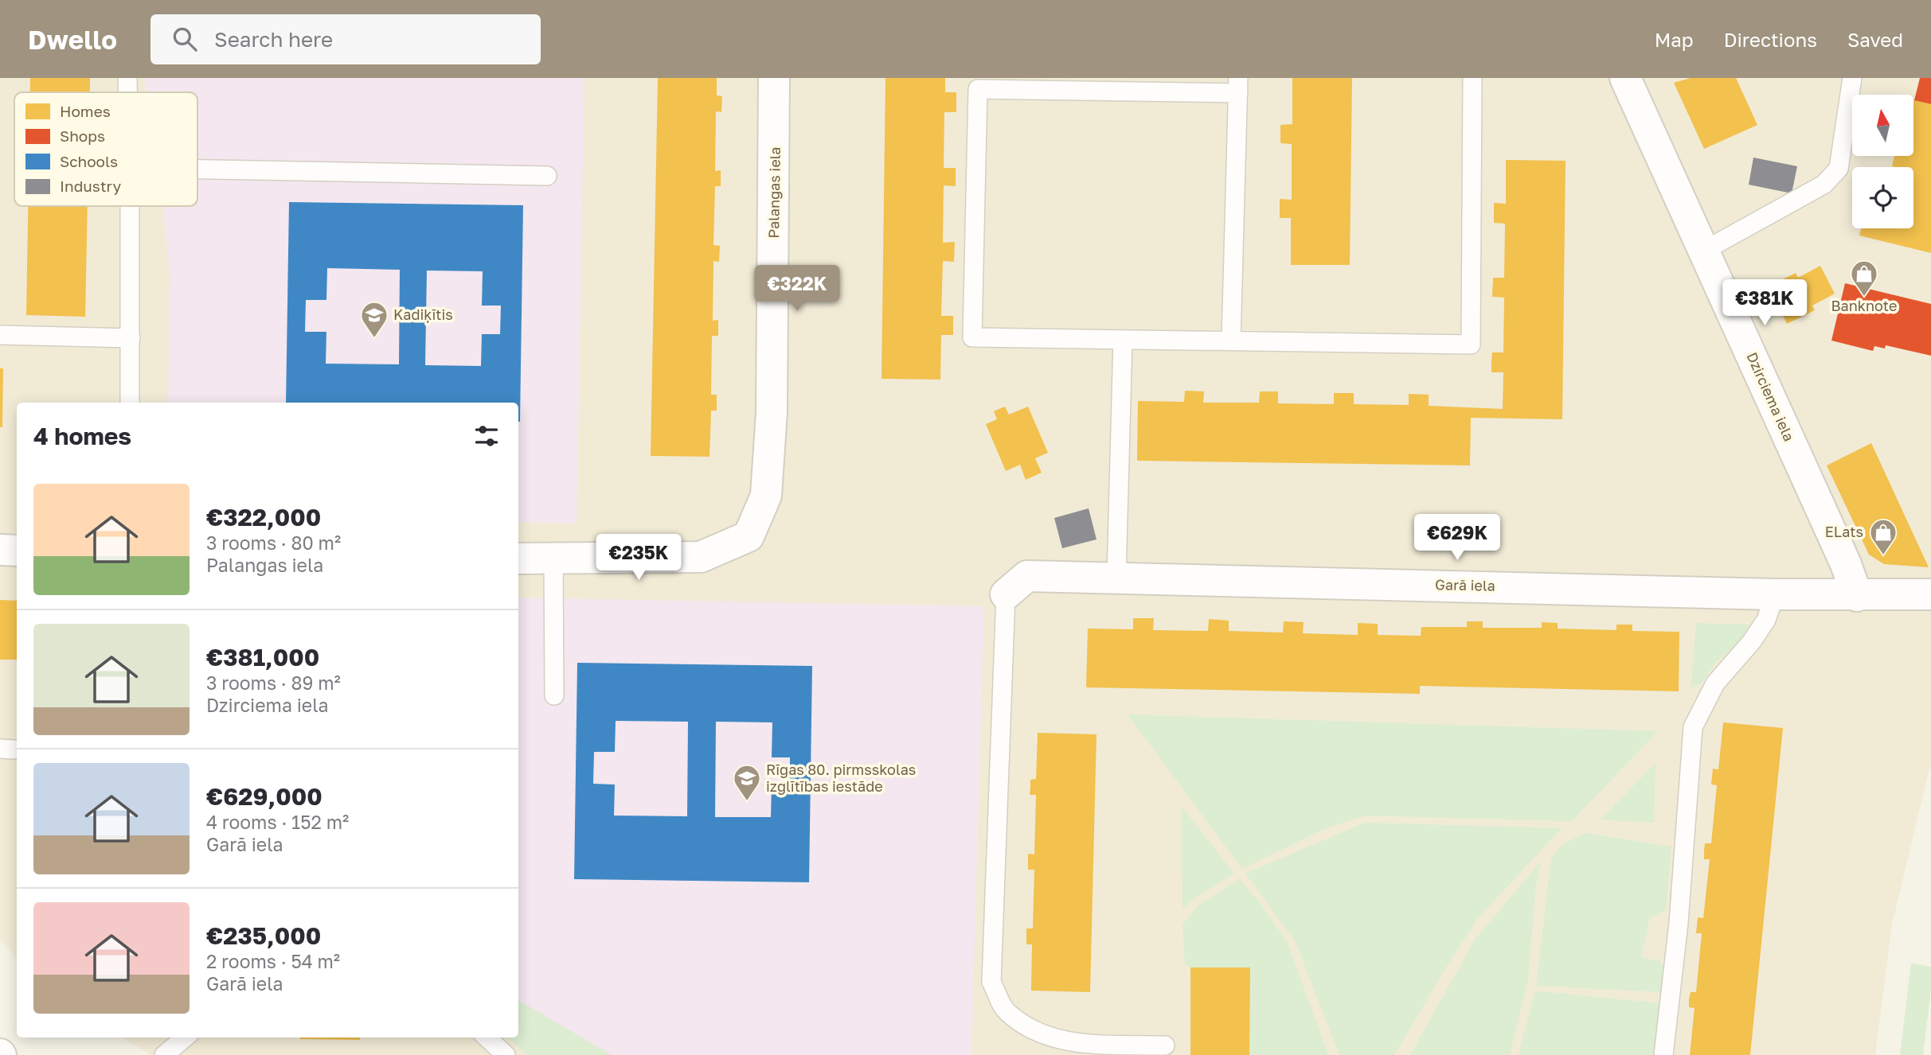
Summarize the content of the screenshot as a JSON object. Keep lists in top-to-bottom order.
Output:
{
  "streets": {
    "street": ["Palangas iela", "Dzirciema iela", "Garā iela"]
  },
  "crossings": [
    ["Dzirciema iela", "Garā iela"]
  ],
  "places": {
    "shop": ["Banknote", "ELats"],
    "school or university": ["Kadiķītis", "Rīgas 80. pirmsskolas izglītības iestāde"]
  },
  "legend": [
    "Homes",
    "Shops",
    "Schools",
    "Industry"
  ],
  "north": "top",
  "page": {
    "header": "Dwello",
    "search": "Search here",
    "nav": ["Map", "Directions", "Saved"],
    "price": [
      "€322K",
      "€381K",
      "€629K",
      "€235K"
    ],
    "heading": "4 homes",
    "list": [
      {
        "name": "€322,000",
        "note": "3 rooms · 80 m² · Palangas iela"
      },
      {
        "name": "€381,000",
        "note": "3 rooms · 89 m² · Dzirciema iela"
      },
      {
        "name": "€629,000",
        "note": "4 rooms · 152 m² · Garā iela"
      },
      {
        "name": "€235,000",
        "note": "2 rooms · 54 m² · Garā iela"
      }
    ]
  }
}
